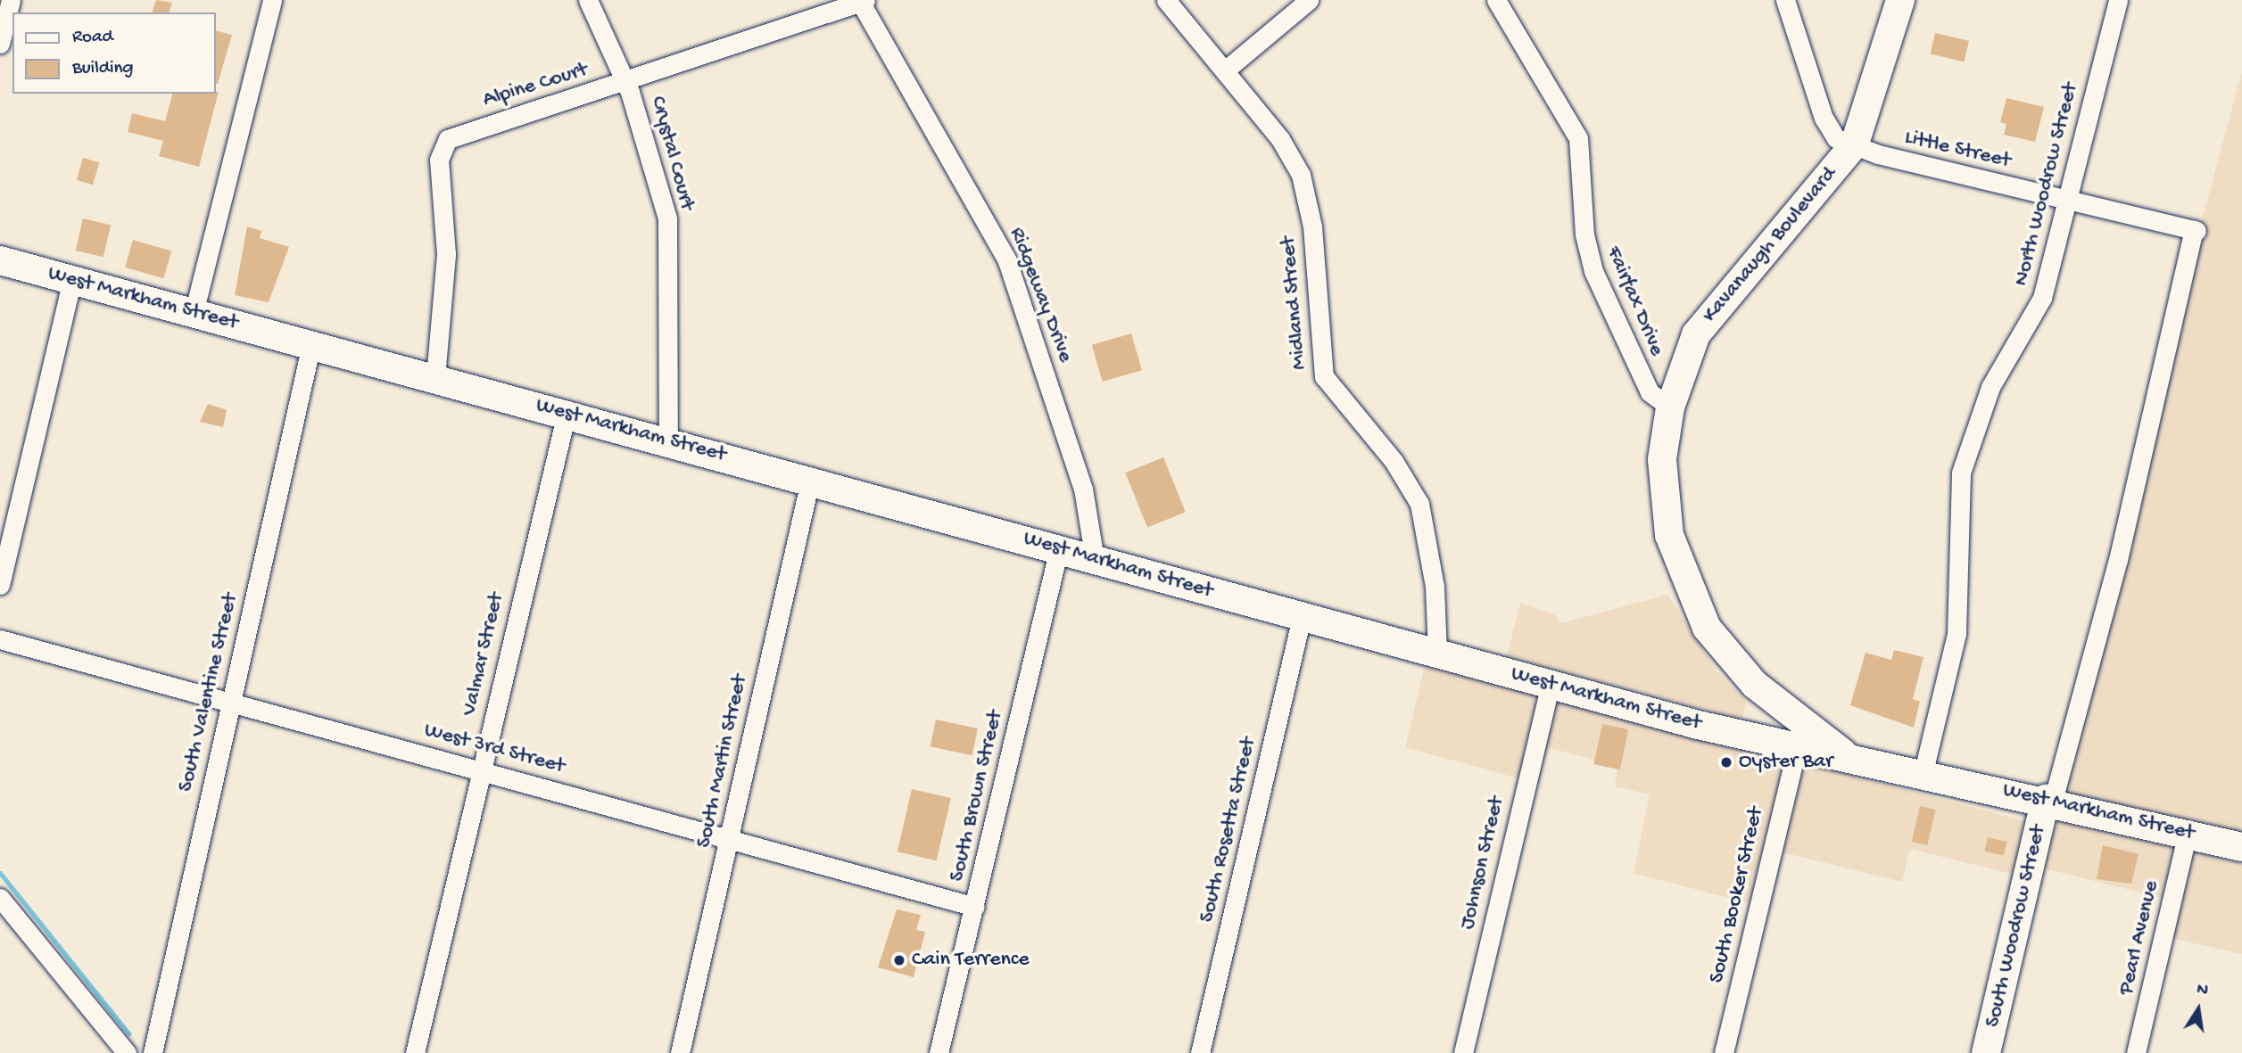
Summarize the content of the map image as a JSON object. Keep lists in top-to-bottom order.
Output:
{
  "streets": {
    "main road": ["Kavanaugh Boulevard", "West Markham Street", "South Woodrow Street"],
    "street": [
      "Alpine Court",
      "Little Street",
      "Crystal Court",
      "North Woodrow Street",
      "Ridgeway Drive",
      "Fairfax Drive",
      "Midland Street",
      "Valmar Street",
      "South Valentine Street",
      "West 3rd Street",
      "South Martin Street",
      "South Brown Street",
      "South Rosetta Street",
      "Johnson Street",
      "South Booker Street",
      "Pearl Avenue"
    ]
  },
  "crossings": [
    ["Alpine Court", "Crystal Court"],
    ["Alpine Court", "Ridgeway Drive"],
    ["Alpine Court", "West Markham Street"],
    ["Little Street", "North Woodrow Street"],
    ["Little Street", "Kavanaugh Boulevard"],
    ["Little Street", "West Markham Street"],
    ["Little Street", "South Woodrow Street"],
    ["Crystal Court", "West Markham Street"],
    ["North Woodrow Street", "West Markham Street"],
    ["Kavanaugh Boulevard", "West Markham Street"],
    ["Kavanaugh Boulevard", "Fairfax Drive"],
    ["Ridgeway Drive", "West Markham Street"],
    ["West Markham Street", "Midland Street"],
    ["West Markham Street", "Valmar Street"],
    ["West Markham Street", "South Valentine Street"],
    ["West Markham Street", "South Martin Street"],
    ["West Markham Street", "South Brown Street"],
    ["West Markham Street", "South Rosetta Street"],
    ["West Markham Street", "Johnson Street"],
    ["West Markham Street", "South Booker Street"],
    ["West Markham Street", "South Woodrow Street"],
    ["West Markham Street", "Pearl Avenue"],
    ["Valmar Street", "West 3rd Street"],
    ["South Valentine Street", "West 3rd Street"],
    ["West 3rd Street", "South Martin Street"],
    ["West 3rd Street", "South Brown Street"]
  ],
  "places": ["Oyster Bar", "Cain Terrence"],
  "legend": ["Road", "Building"],
  "north": "top"
}
